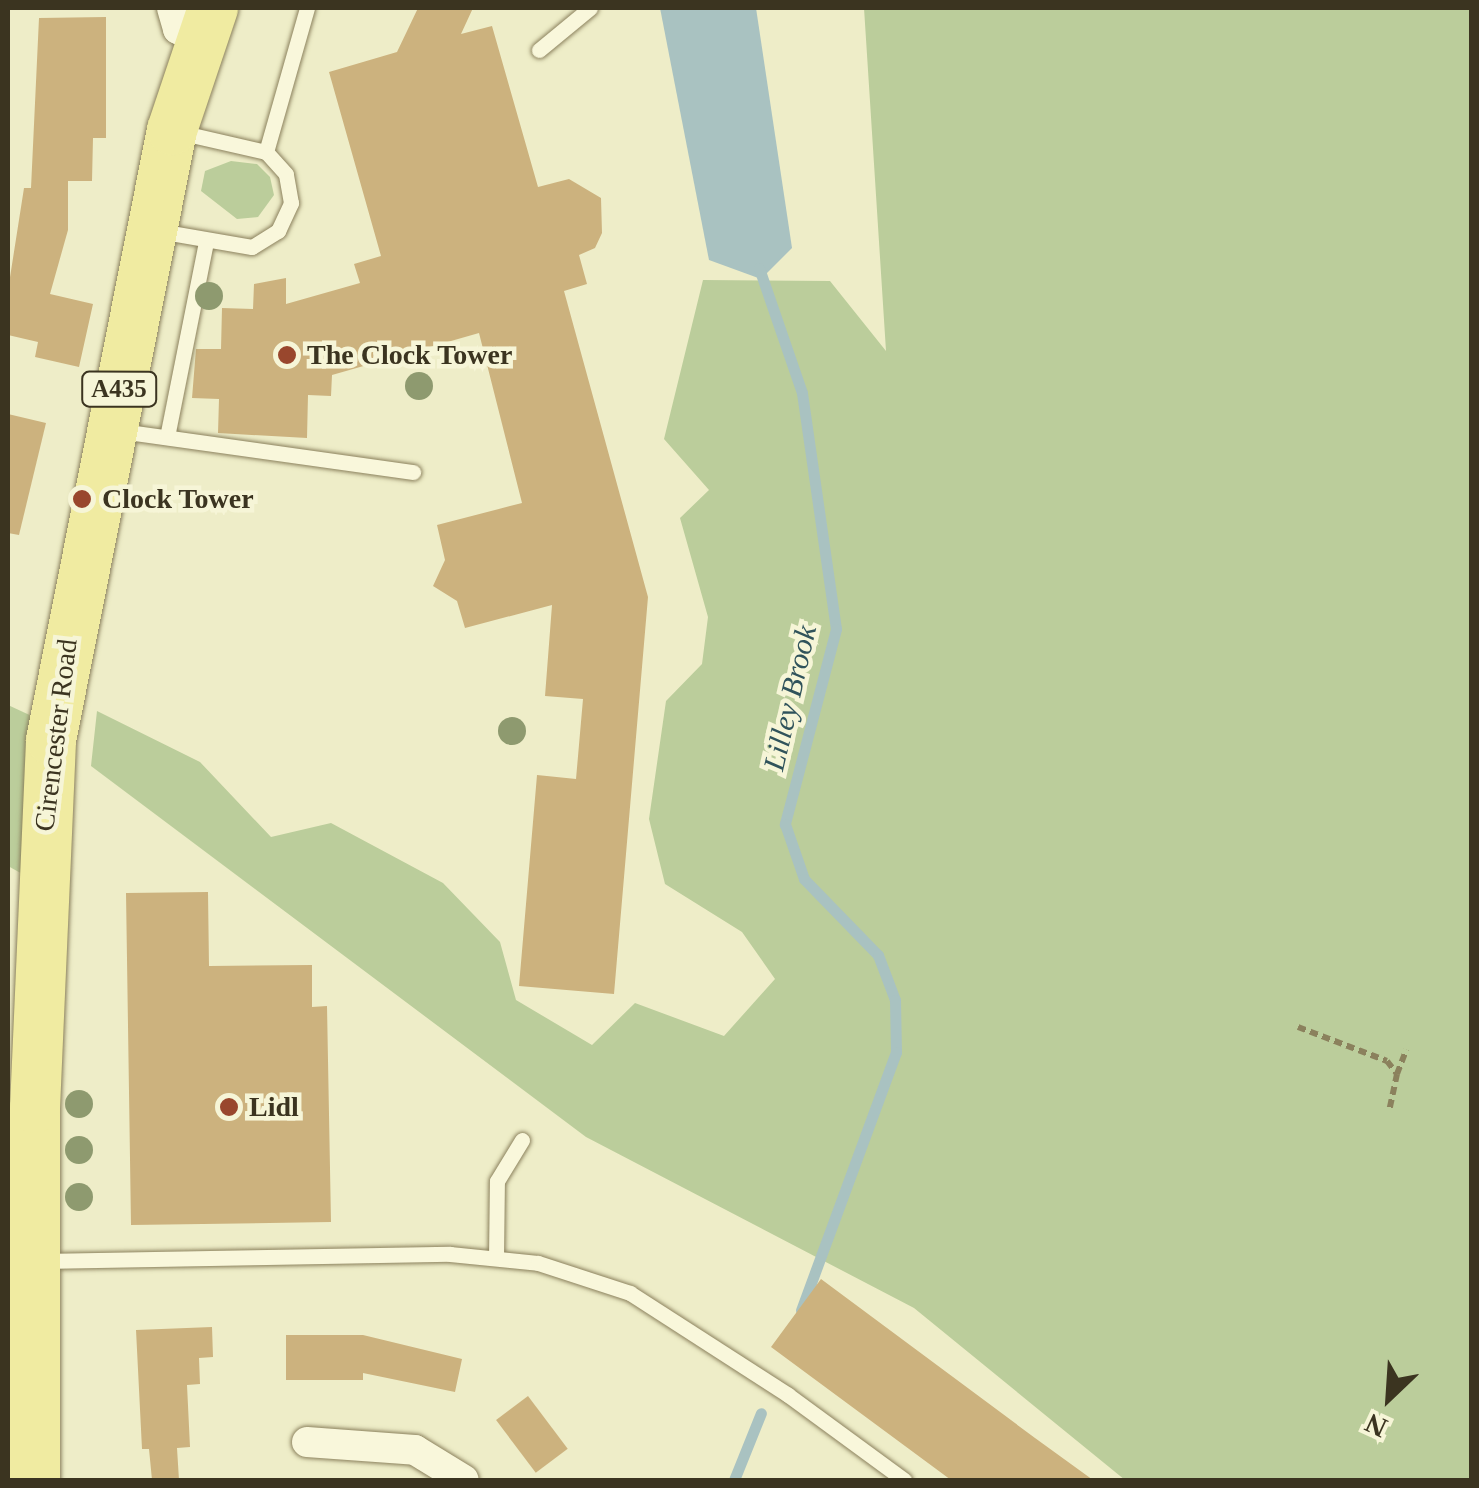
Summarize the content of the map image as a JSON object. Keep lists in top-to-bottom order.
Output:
{
  "streets": {
    "main road": ["A435", "Cirencester Road"]
  },
  "water": ["Lilley Brook"],
  "places": ["The Clock Tower", "Clock Tower", "Lidl"],
  "north": "bottom left"
}
